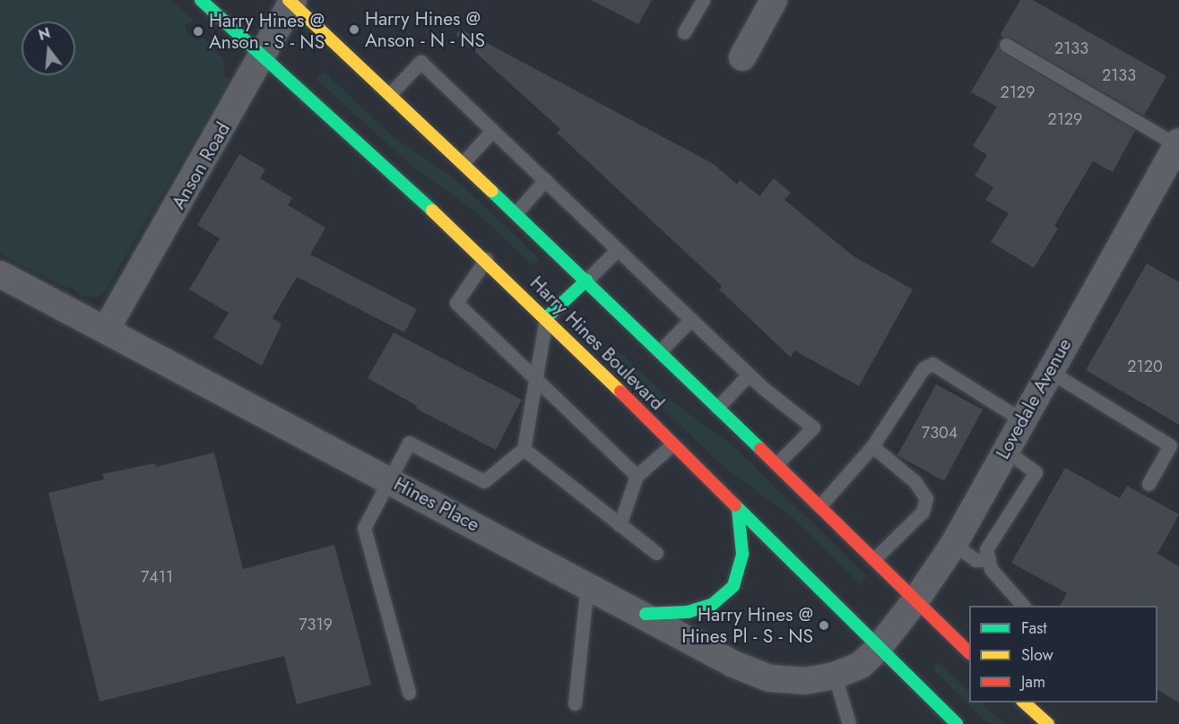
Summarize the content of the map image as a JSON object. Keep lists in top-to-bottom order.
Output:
{
  "streets": {
    "main road": ["Harry Hines Boulevard"],
    "street": ["Anson Road", "Lovedale Avenue", "Hines Place"]
  },
  "crossings": [
    ["Anson Road", "Harry Hines Boulevard"],
    ["Anson Road", "Hines Place"],
    ["Harry Hines Boulevard", "Lovedale Avenue"],
    ["Harry Hines Boulevard", "Hines Place"],
    ["Lovedale Avenue", "Hines Place"]
  ],
  "places": ["Harry Hines @ Anson - N - NS", "Harry Hines @ Anson - S - NS", "Harry Hines @ Hines Pl - S - NS"],
  "house_numbers": [
    "2133",
    "2133",
    "2129",
    "2129",
    "2120",
    "7304",
    "7411",
    "7319"
  ],
  "legend": ["Fast", "Slow", "Jam"],
  "north": "top"
}
